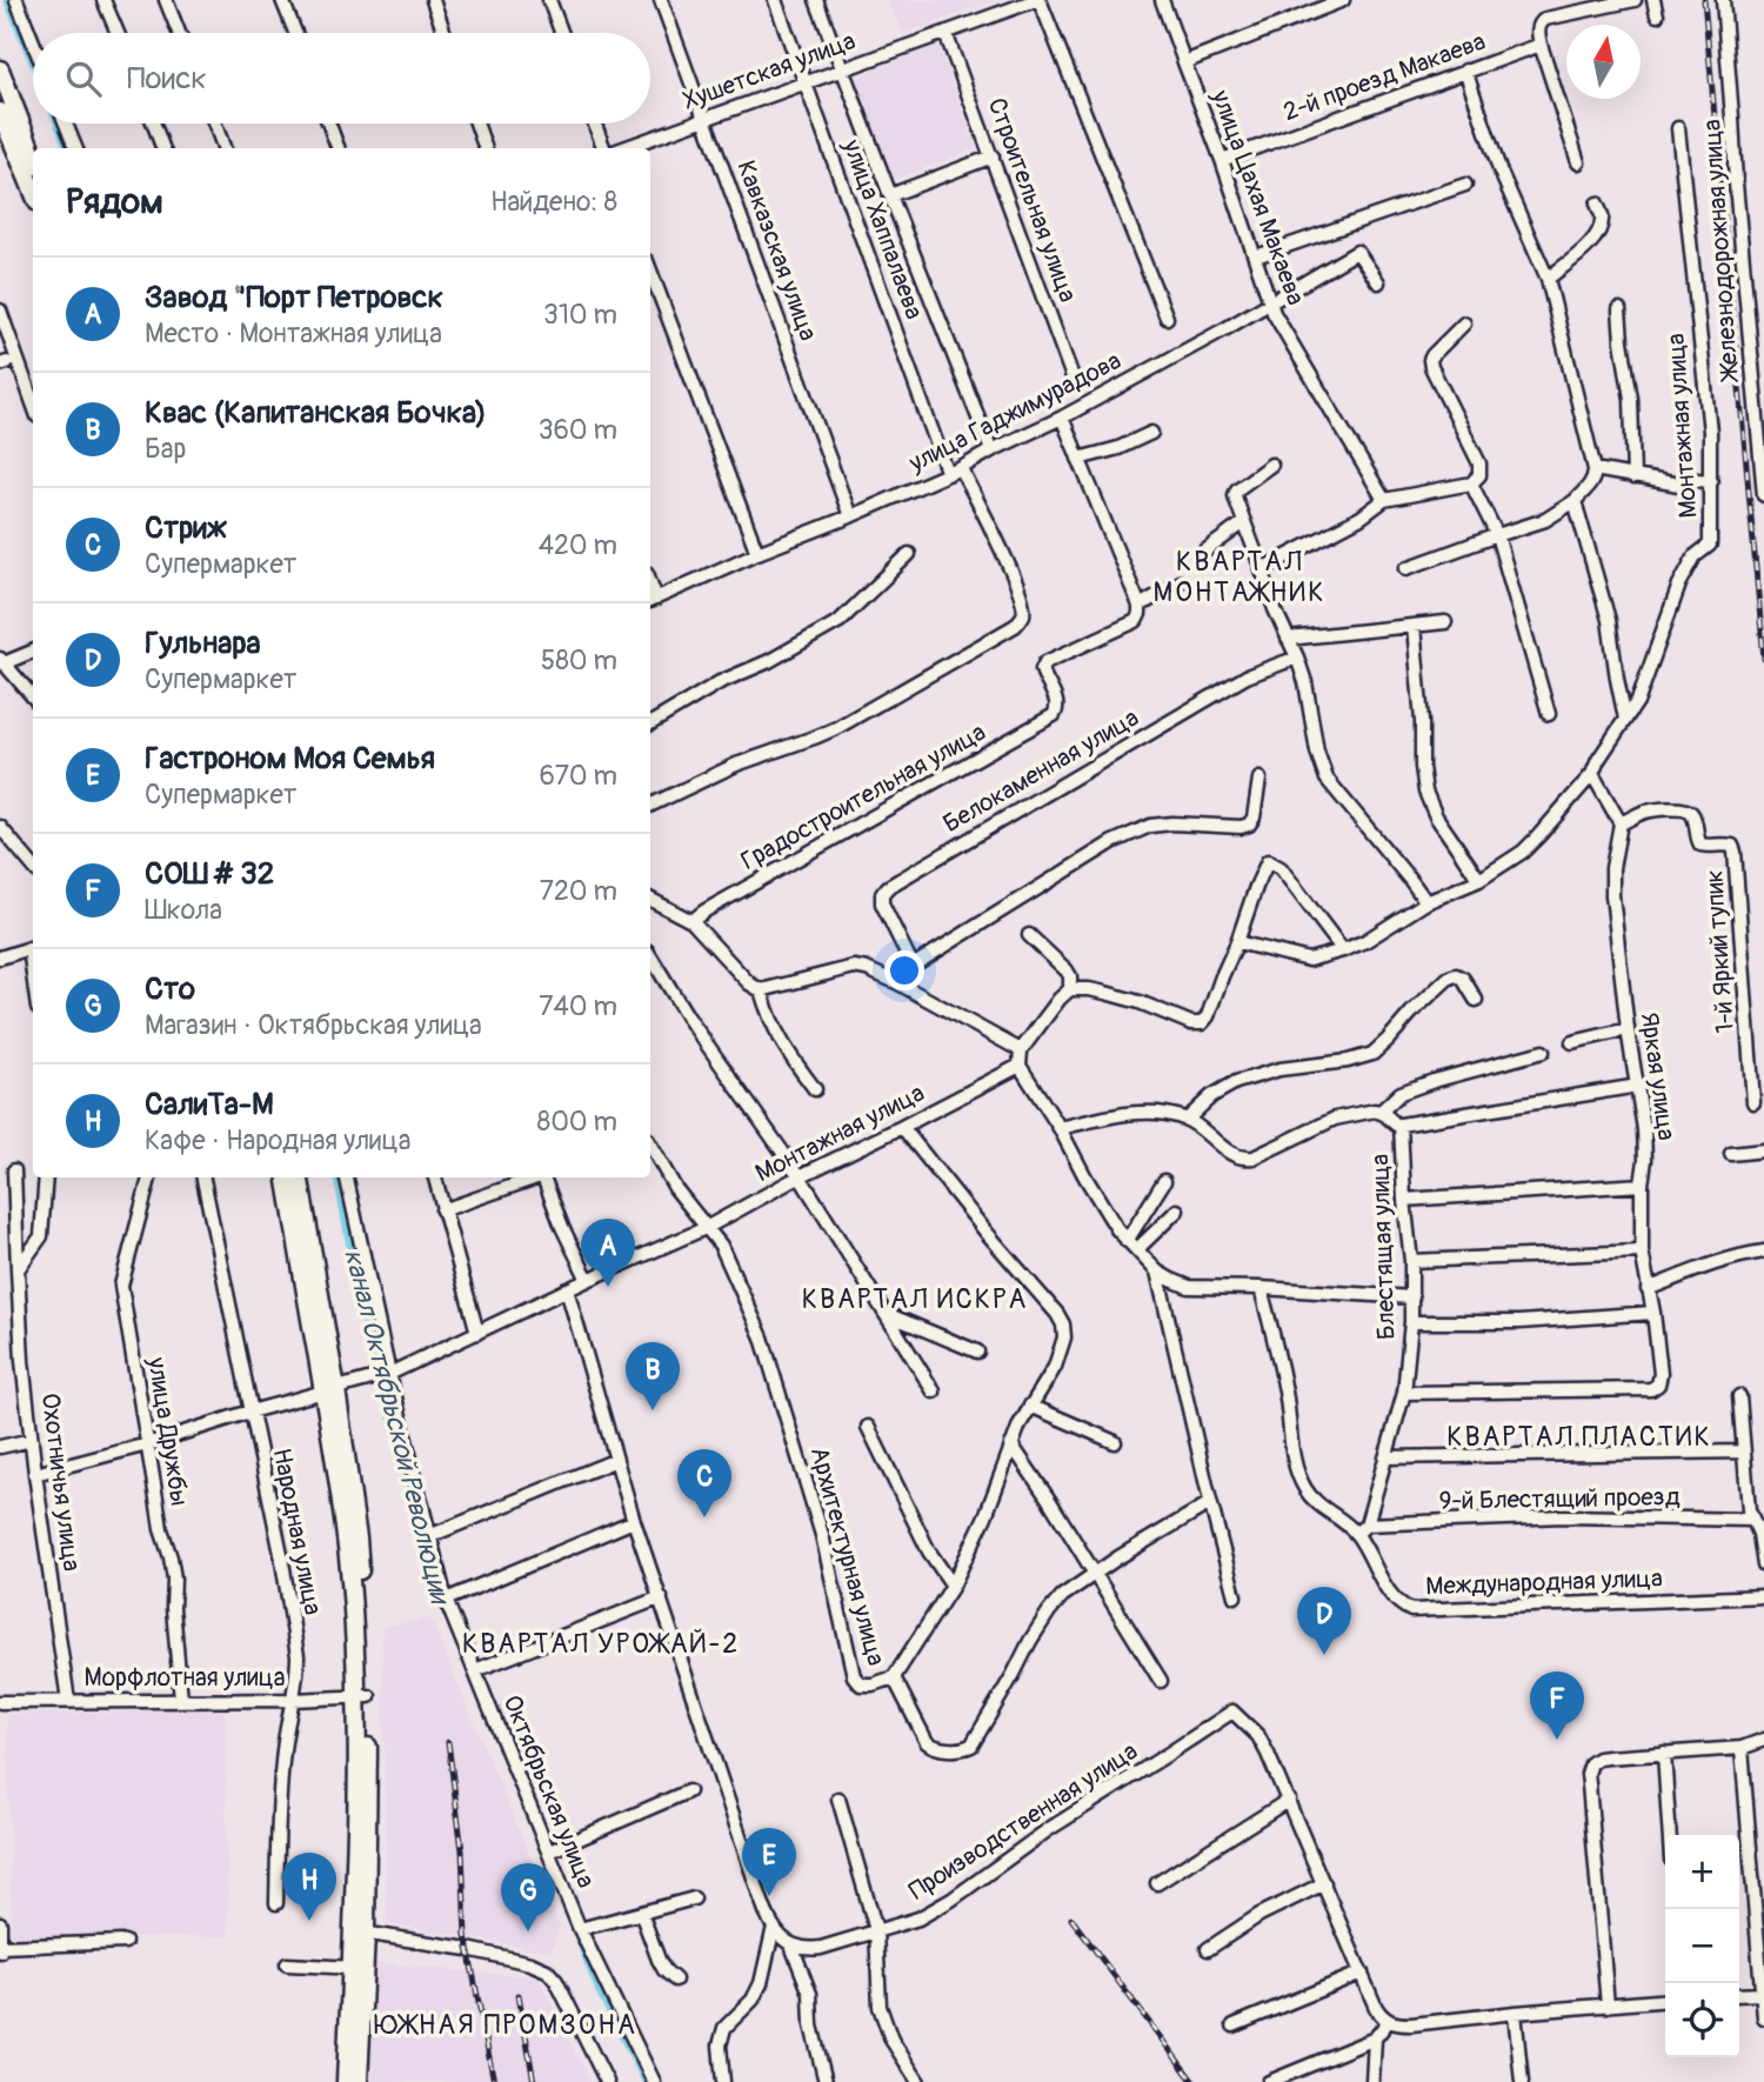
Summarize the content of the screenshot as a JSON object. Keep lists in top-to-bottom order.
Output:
{
  "streets": {
    "street": [
      "Хушетская улица",
      "2-й проезд Макаева",
      "улица Цахая Макаева",
      "Строительная улица",
      "улица Хаппалаева",
      "Железнодорожная улица",
      "Кавказская улица",
      "улица Гаджимурадова",
      "Монтажная улица",
      "Белокаменная улица",
      "Градостроительная улица",
      "1-й Яркий тупик",
      "Яркая улица",
      "Блестящая улица",
      "улица Дружбы",
      "Охотничья улица",
      "9-й Блестящий проезд",
      "Народная улица",
      "Архитектурная улица",
      "Международная улица",
      "Морфлотная улица",
      "Октябрьская улица",
      "Производственная улица"
    ]
  },
  "crossings": [
    ["Хушетская улица", "Строительная улица"],
    ["Хушетская улица", "улица Хаппалаева"],
    ["Хушетская улица", "Кавказская улица"],
    ["2-й проезд Макаева", "улица Цахая Макаева"],
    ["улица Цахая Макаева", "улица Гаджимурадова"],
    ["улица Хаппалаева", "улица Гаджимурадова"],
    ["Кавказская улица", "улица Гаджимурадова"],
    ["Монтажная улица", "улица Дружбы"],
    ["Монтажная улица", "Охотничья улица"],
    ["Монтажная улица", "Народная улица"],
    ["Монтажная улица", "Архитектурная улица"],
    ["Монтажная улица", "Октябрьская улица"],
    ["1-й Яркий тупик", "Яркая улица"],
    ["Яркая улица", "Блестящая улица"],
    ["Блестящая улица", "9-й Блестящий проезд"],
    ["Блестящая улица", "Международная улица"],
    ["улица Дружбы", "Морфлотная улица"],
    ["Охотничья улица", "Морфлотная улица"],
    ["9-й Блестящий проезд", "Международная улица"],
    ["Народная улица", "Морфлотная улица"]
  ],
  "districts": [
    "КВАРТАЛ МОНТАЖНИК",
    "КВАРТАЛ ИСКРА",
    "КВАРТАЛ ПЛАСТИК",
    "КВАРТАЛ УРОЖАЙ-2",
    "ЮЖНАЯ ПРОМЗОНА"
  ],
  "water": ["канал Октябрьской Революции"],
  "north": "top",
  "page": {
    "search": "Поиск",
    "heading": ["Рядом", "Найдено: 8"],
    "list": [
      {
        "mark": "A",
        "name": "Завод \"Порт Петровск",
        "note": "Место · Монтажная улица",
        "value": "310 m"
      },
      {
        "mark": "B",
        "name": "Квас (Капитанская Бочка)",
        "note": "Бар",
        "value": "360 m"
      },
      {
        "mark": "C",
        "name": "Стриж",
        "note": "Супермаркет",
        "value": "420 m"
      },
      {
        "mark": "D",
        "name": "Гульнара",
        "note": "Супермаркет",
        "value": "580 m"
      },
      {
        "mark": "E",
        "name": "Гастроном Моя Семья",
        "note": "Супермаркет",
        "value": "670 m"
      },
      {
        "mark": "F",
        "name": "СОШ # 32",
        "note": "Школа",
        "value": "720 m"
      },
      {
        "mark": "G",
        "name": "Сто",
        "note": "Магазин · Октябрьская улица",
        "value": "740 m"
      },
      {
        "mark": "H",
        "name": "СалиТа-М",
        "note": "Кафе · Народная улица",
        "value": "800 m"
      }
    ],
    "pins": [
      "A",
      "B",
      "C",
      "D",
      "F",
      "E",
      "H",
      "G"
    ],
    "map_buttons": ["+", "−"]
  }
}
